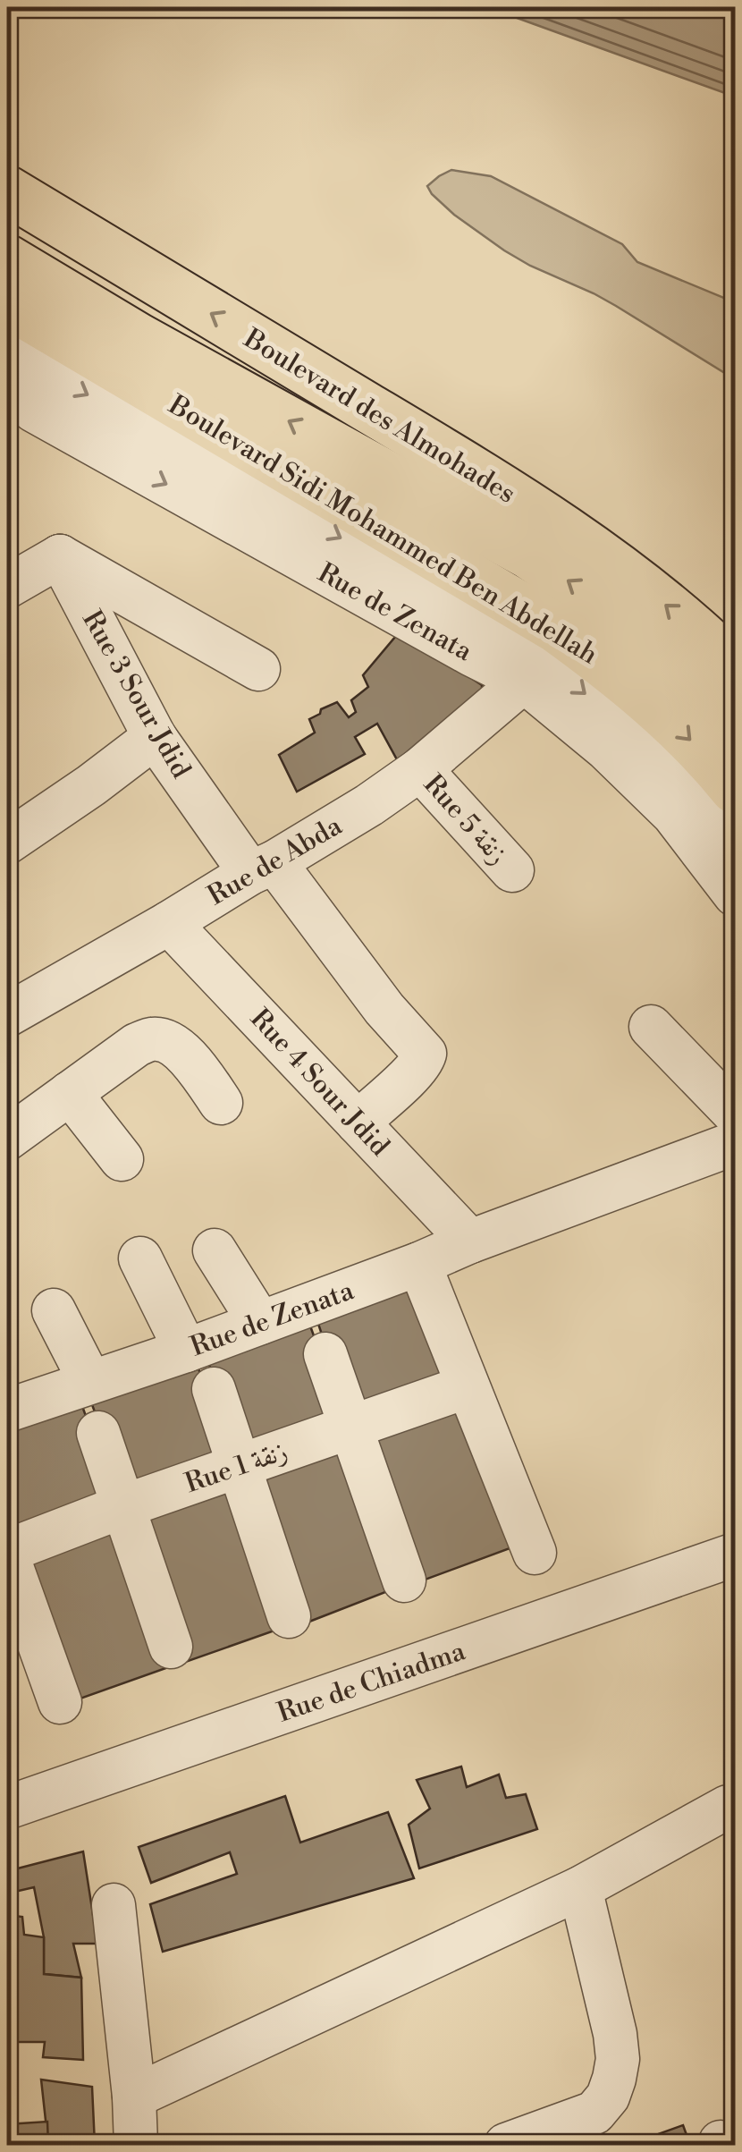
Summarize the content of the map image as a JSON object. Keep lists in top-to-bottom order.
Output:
{
  "streets": {
    "main road": ["Boulevard des Almohades", "Boulevard Sidi Mohammed Ben Abdellah"],
    "street": [
      "Rue de Zenata",
      "Rue 3 Sour Jdid",
      "Rue 5 زنقة",
      "Rue de Abda",
      "Rue 4 Sour Jdid",
      "Rue 1 زنقة",
      "Rue de Chiadma"
    ]
  },
  "crossings": [
    ["Rue de Zenata", "Rue de Abda"],
    ["Rue de Zenata", "Rue 4 Sour Jdid"],
    ["Rue 3 Sour Jdid", "Rue de Abda"],
    ["Rue 3 Sour Jdid", "Rue 4 Sour Jdid"],
    ["Rue 5 زنقة", "Rue de Abda"],
    ["Rue de Abda", "Rue 4 Sour Jdid"]
  ],
  "one_way": ["Boulevard des Almohades"]
}
